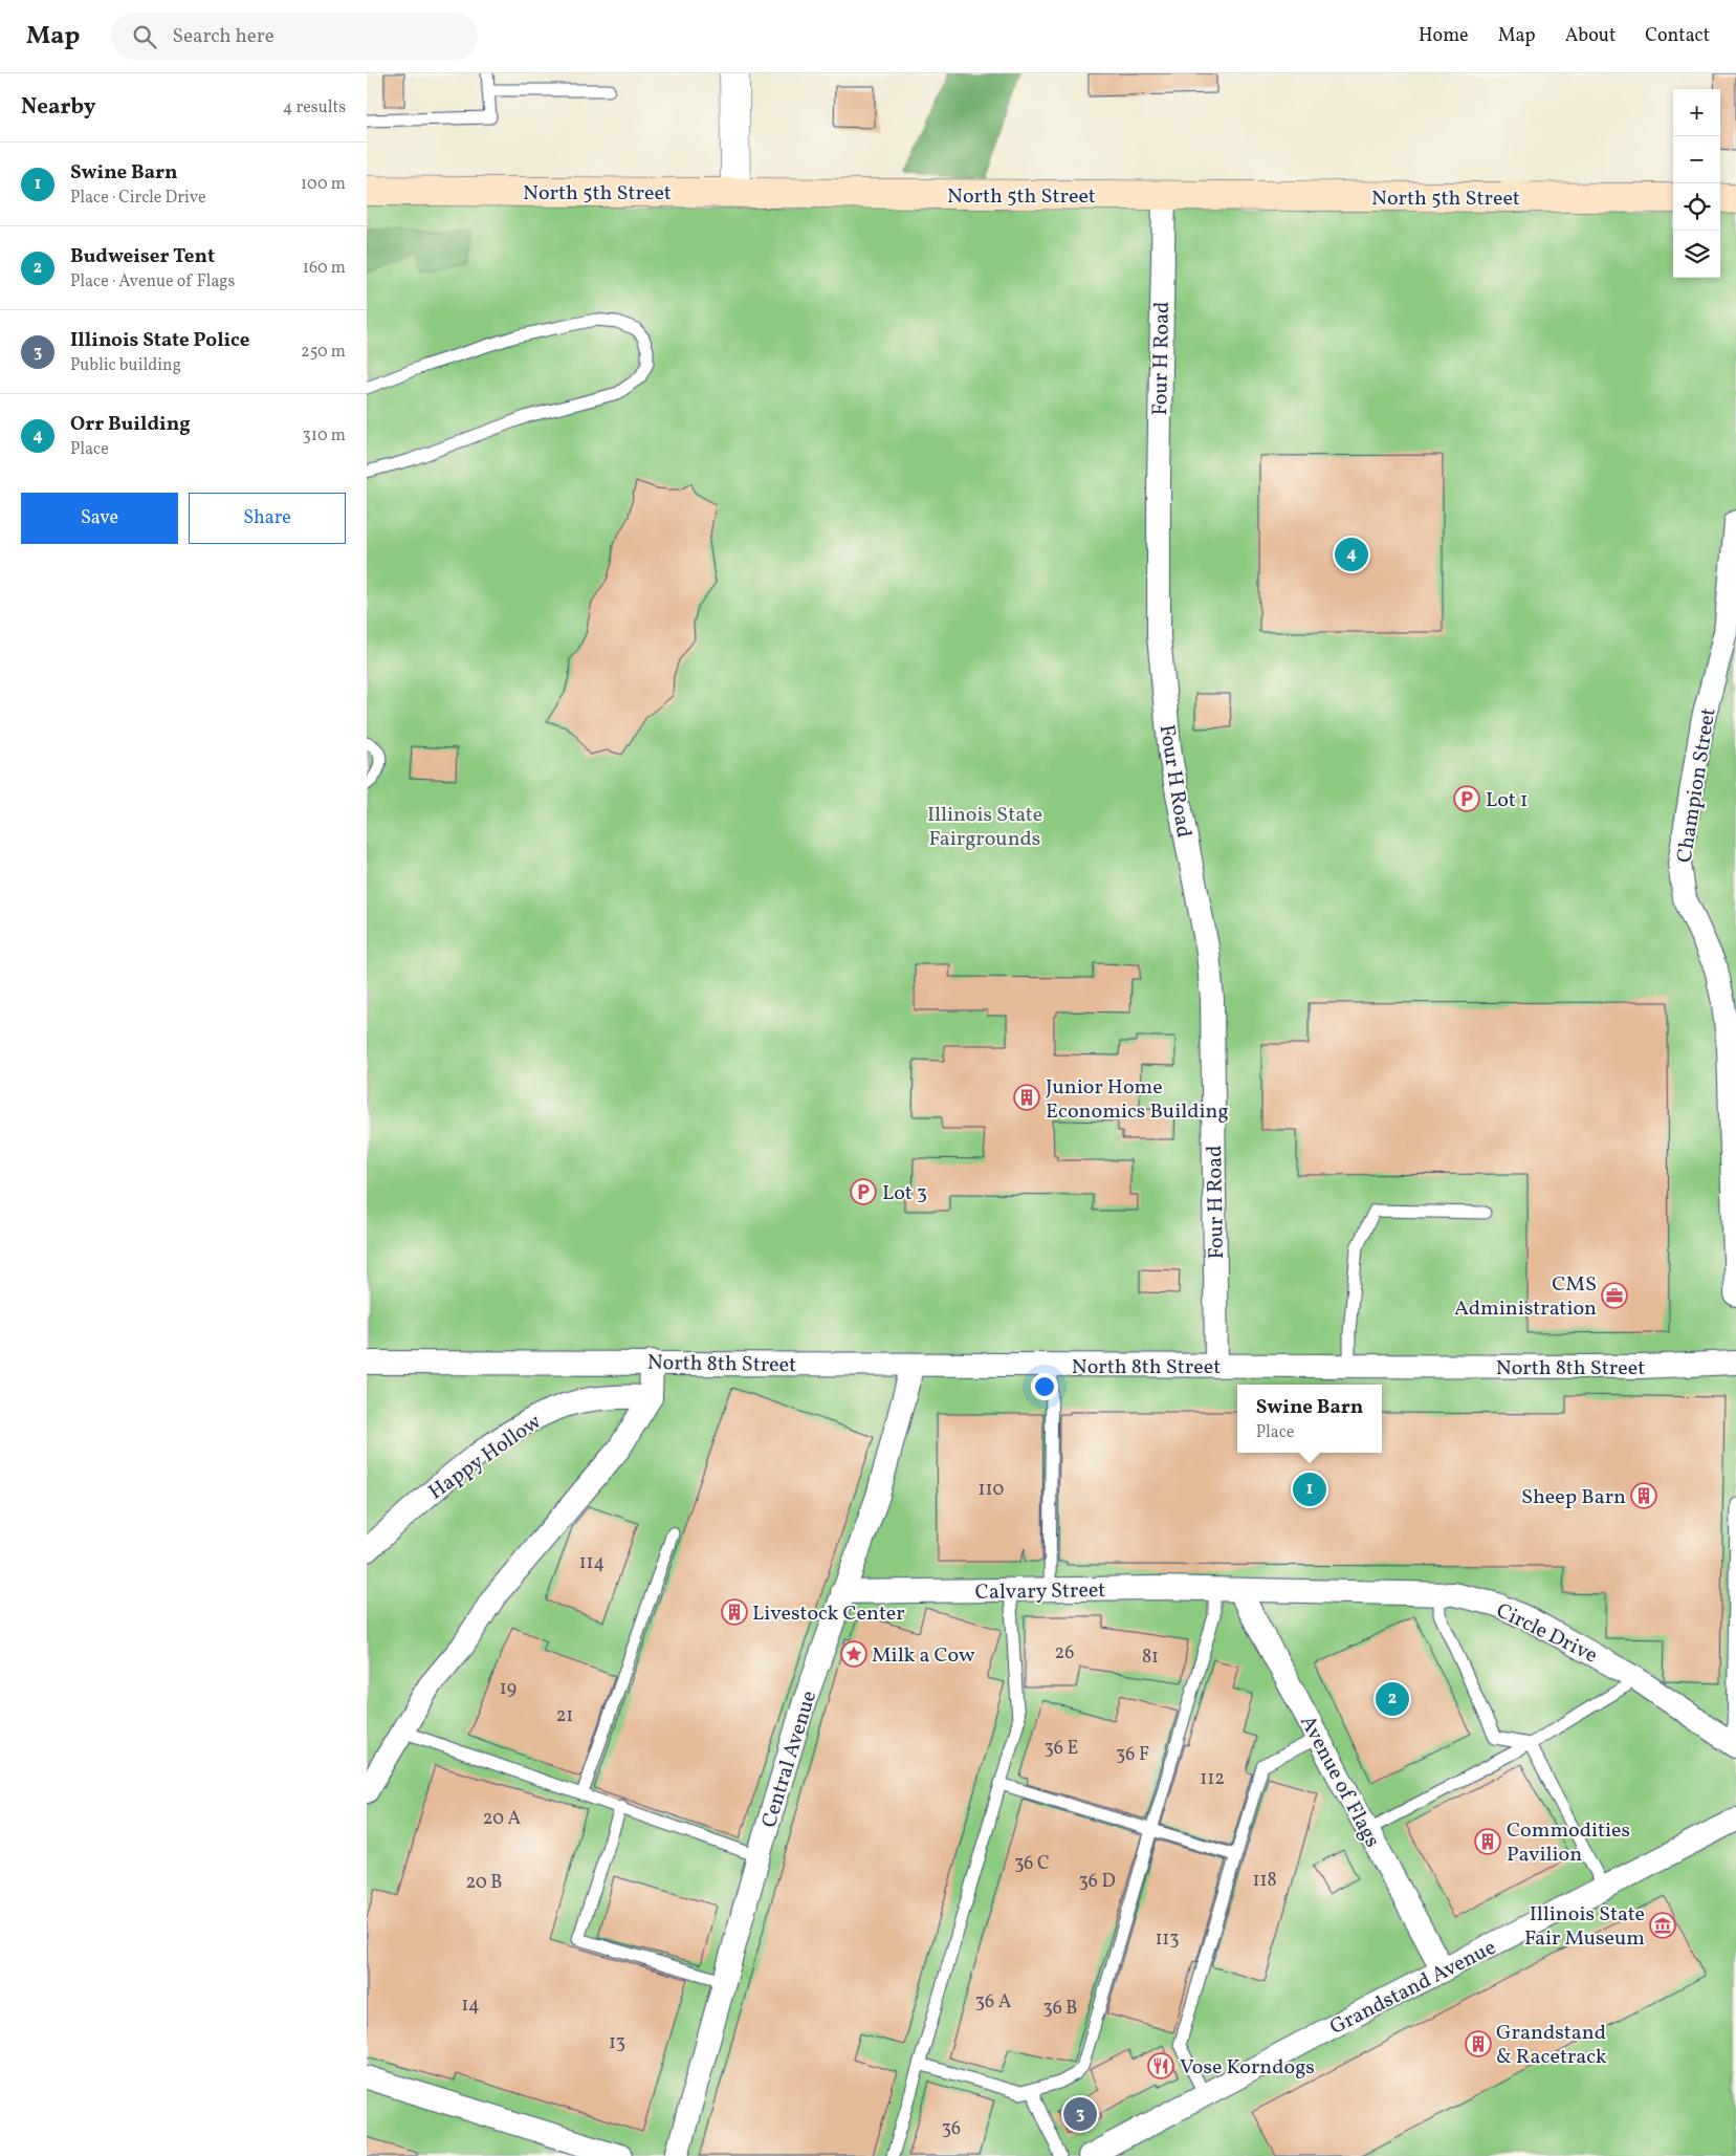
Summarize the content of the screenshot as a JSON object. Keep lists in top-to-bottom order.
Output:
{
  "streets": {
    "main road": ["North 5th Street"],
    "street": [
      "Four H Road",
      "Champion Street",
      "North 8th Street",
      "Happy Hollow",
      "Calvary Street",
      "Circle Drive",
      "Central Avenue",
      "Avenue of Flags",
      "Grandstand Avenue"
    ]
  },
  "crossings": [
    ["North 5th Street", "Four H Road"],
    ["Four H Road", "North 8th Street"],
    ["North 8th Street", "Central Avenue"],
    ["Calvary Street", "Circle Drive"],
    ["Calvary Street", "Central Avenue"],
    ["Calvary Street", "Avenue of Flags"],
    ["Circle Drive", "Avenue of Flags"],
    ["Avenue of Flags", "Grandstand Avenue"]
  ],
  "parks": ["Illinois State Fairgrounds"],
  "places": {
    "parking": ["Lot 1", "Lot 3"],
    "building": [
      "Junior Home Economics Building",
      "Sheep Barn",
      "Livestock Center",
      "Commodities Pavilion",
      "Grandstand & Racetrack"
    ],
    "office": ["CMS Administration"],
    "place": ["Milk a Cow"],
    "museum": ["Illinois State Fair Museum"],
    "restaurant": ["Vose Korndogs"]
  },
  "house_numbers": [
    "110",
    "114",
    "26",
    "81",
    "19",
    "21",
    "36 E",
    "36 F",
    "112",
    "20 A",
    "36 C",
    "118",
    "36 D",
    "20 B",
    "113",
    "36 A",
    "14",
    "36 B",
    "13",
    "36"
  ],
  "page": {
    "header": "Map",
    "search": "Search here",
    "nav": [
      "Home",
      "Map",
      "About",
      "Contact"
    ],
    "heading": ["Nearby", "4 results"],
    "map_buttons": ["+", "−"],
    "list": [
      {
        "mark": "1",
        "name": "Swine Barn",
        "note": "Place · Circle Drive",
        "value": "100 m"
      },
      {
        "mark": "2",
        "name": "Budweiser Tent",
        "note": "Place · Avenue of Flags",
        "value": "160 m"
      },
      {
        "mark": "3",
        "name": "Illinois State Police",
        "note": "Public building",
        "value": "250 m"
      },
      {
        "mark": "4",
        "name": "Orr Building",
        "note": "Place",
        "value": "310 m"
      }
    ],
    "buttons": ["Save", "Share"],
    "pins": [
      "4",
      "1",
      "2",
      "3"
    ],
    "popup": ["Swine Barn", "Place"]
  }
}
